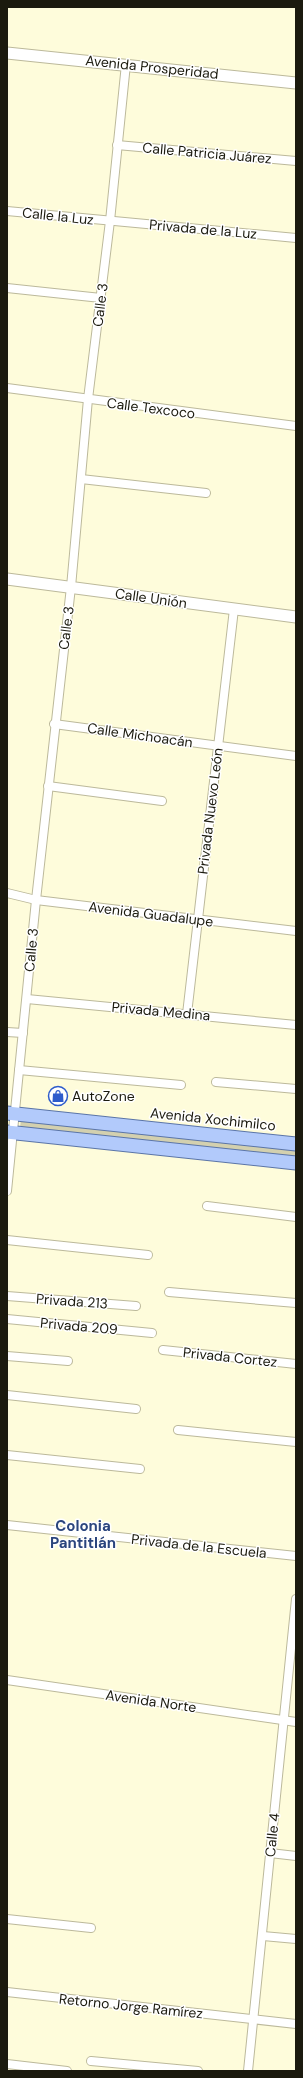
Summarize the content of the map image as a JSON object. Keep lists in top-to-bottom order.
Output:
{
  "streets": {
    "main road": ["Avenida Xochimilco"],
    "street": [
      "Avenida Prosperidad",
      "Calle Patricia Juárez",
      "Calle la Luz",
      "Privada de la Luz",
      "Calle 3",
      "Calle Texcoco",
      "Calle Unión",
      "Calle Michoacán",
      "Privada Nuevo León",
      "Avenida Guadalupe",
      "Privada Medina",
      "Privada 213",
      "Privada 209",
      "Privada Cortez",
      "Privada de la Escuela",
      "Avenida Norte",
      "Calle 4",
      "Retorno Jorge Ramírez"
    ]
  },
  "crossings": [
    ["Avenida Prosperidad", "Calle 3"],
    ["Calle Patricia Juárez", "Calle 3"],
    ["Calle la Luz", "Privada de la Luz"],
    ["Calle la Luz", "Calle 3"],
    ["Privada de la Luz", "Calle 3"],
    ["Calle 3", "Calle Texcoco"],
    ["Calle 3", "Calle Unión"],
    ["Calle 3", "Calle Michoacán"],
    ["Calle 3", "Avenida Guadalupe"],
    ["Calle 3", "Privada Medina"],
    ["Calle 3", "Avenida Xochimilco"],
    ["Calle Unión", "Privada Nuevo León"],
    ["Calle Michoacán", "Privada Nuevo León"],
    ["Privada Nuevo León", "Avenida Guadalupe"],
    ["Privada Nuevo León", "Privada Medina"],
    ["Avenida Norte", "Calle 4"],
    ["Calle 4", "Retorno Jorge Ramírez"]
  ],
  "districts": ["Colonia Pantitlán"],
  "places": {
    "shop": ["AutoZone"]
  }
}
